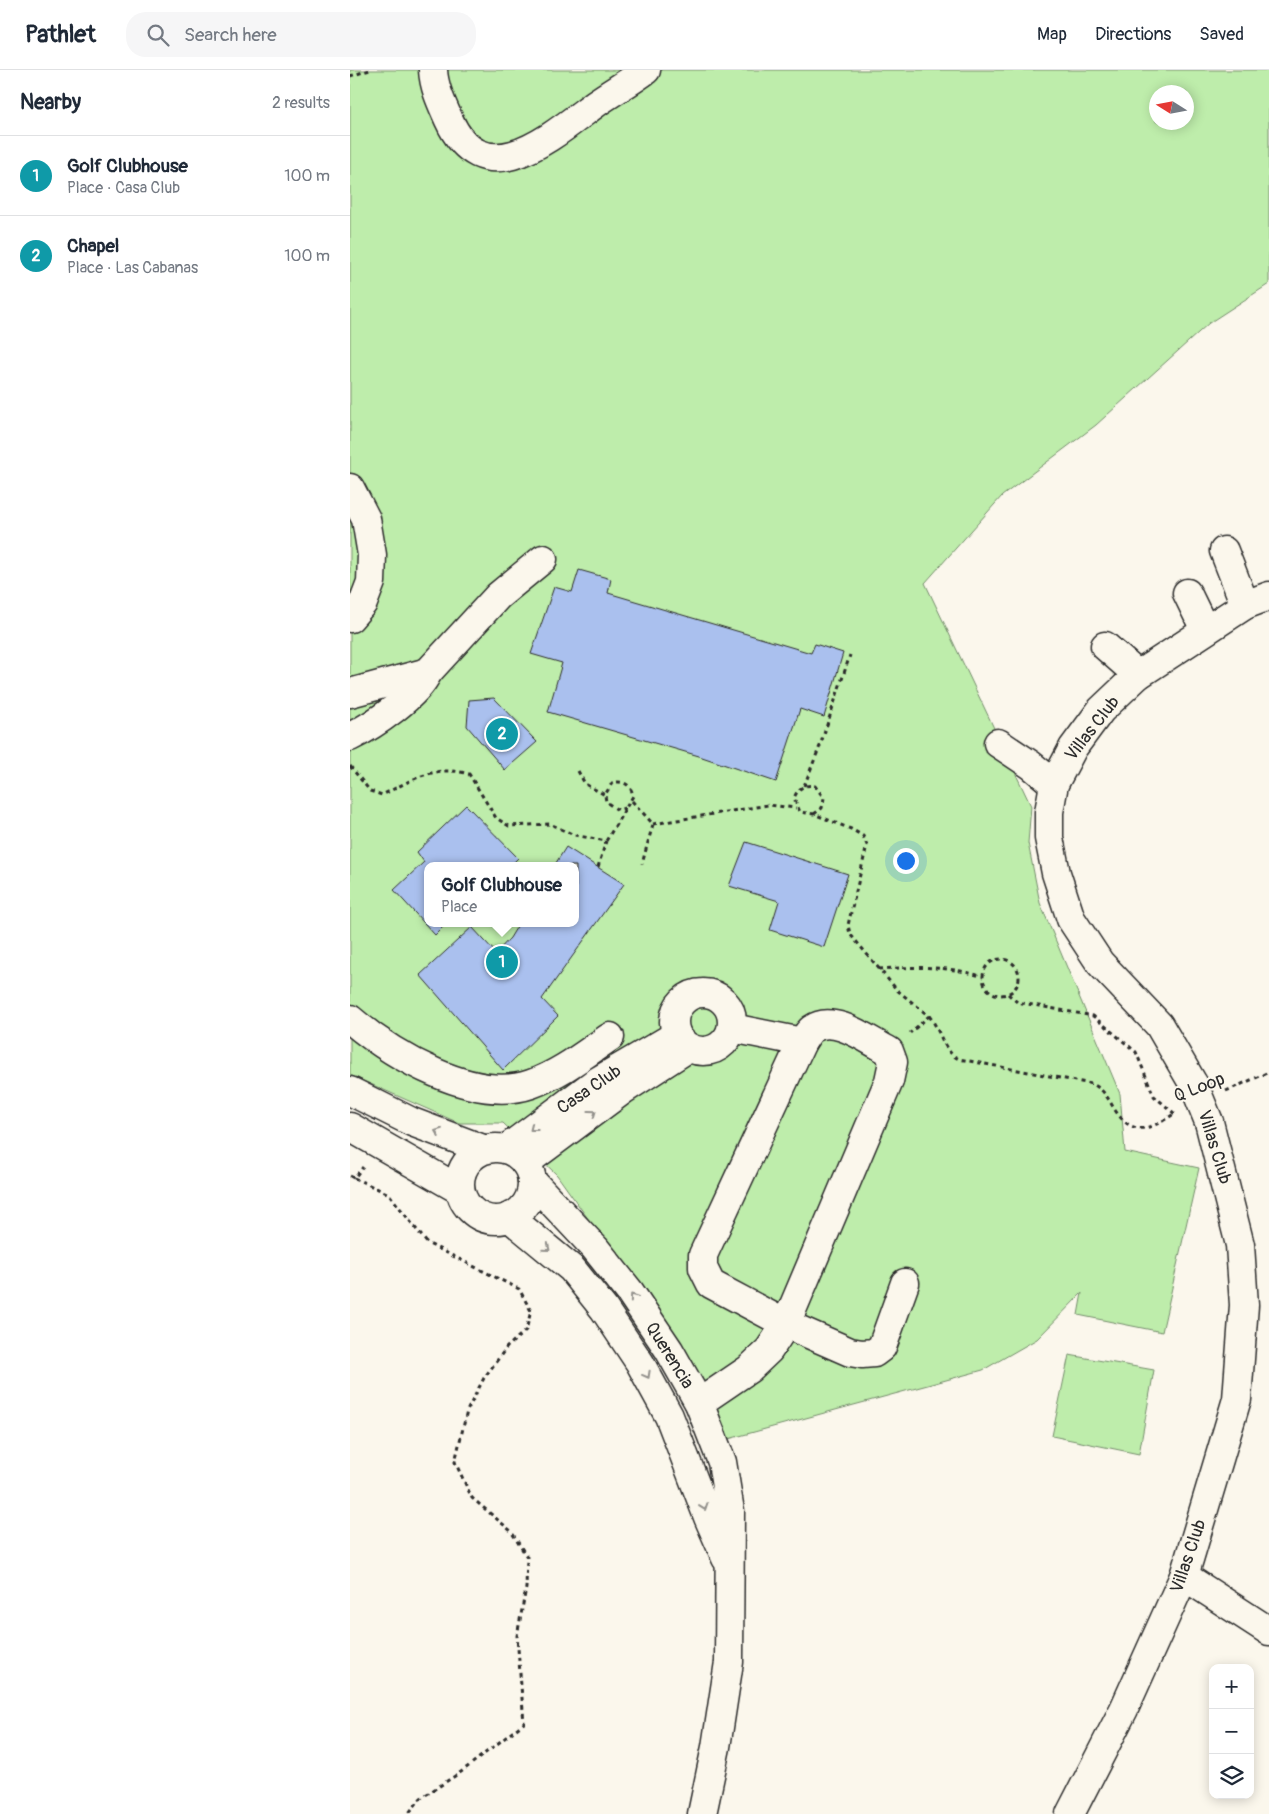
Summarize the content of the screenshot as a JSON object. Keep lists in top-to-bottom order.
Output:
{
  "streets": {
    "street": ["Villas Club", "Casa Club", "Querencia"],
    "path": ["Q Loop"]
  },
  "crossings": [
    ["Casa Club", "Querencia"]
  ],
  "north": "left",
  "page": {
    "header": "Pathlet",
    "search": "Search here",
    "nav": ["Map", "Directions", "Saved"],
    "heading": ["Nearby", "2 results"],
    "list": [
      {
        "mark": "1",
        "name": "Golf Clubhouse",
        "note": "Place · Casa Club",
        "value": "100 m"
      },
      {
        "mark": "2",
        "name": "Chapel",
        "note": "Place · Las Cabanas",
        "value": "100 m"
      }
    ],
    "pins": ["2", "1"],
    "popup": ["Golf Clubhouse", "Place"],
    "map_buttons": ["+", "−"]
  }
}
